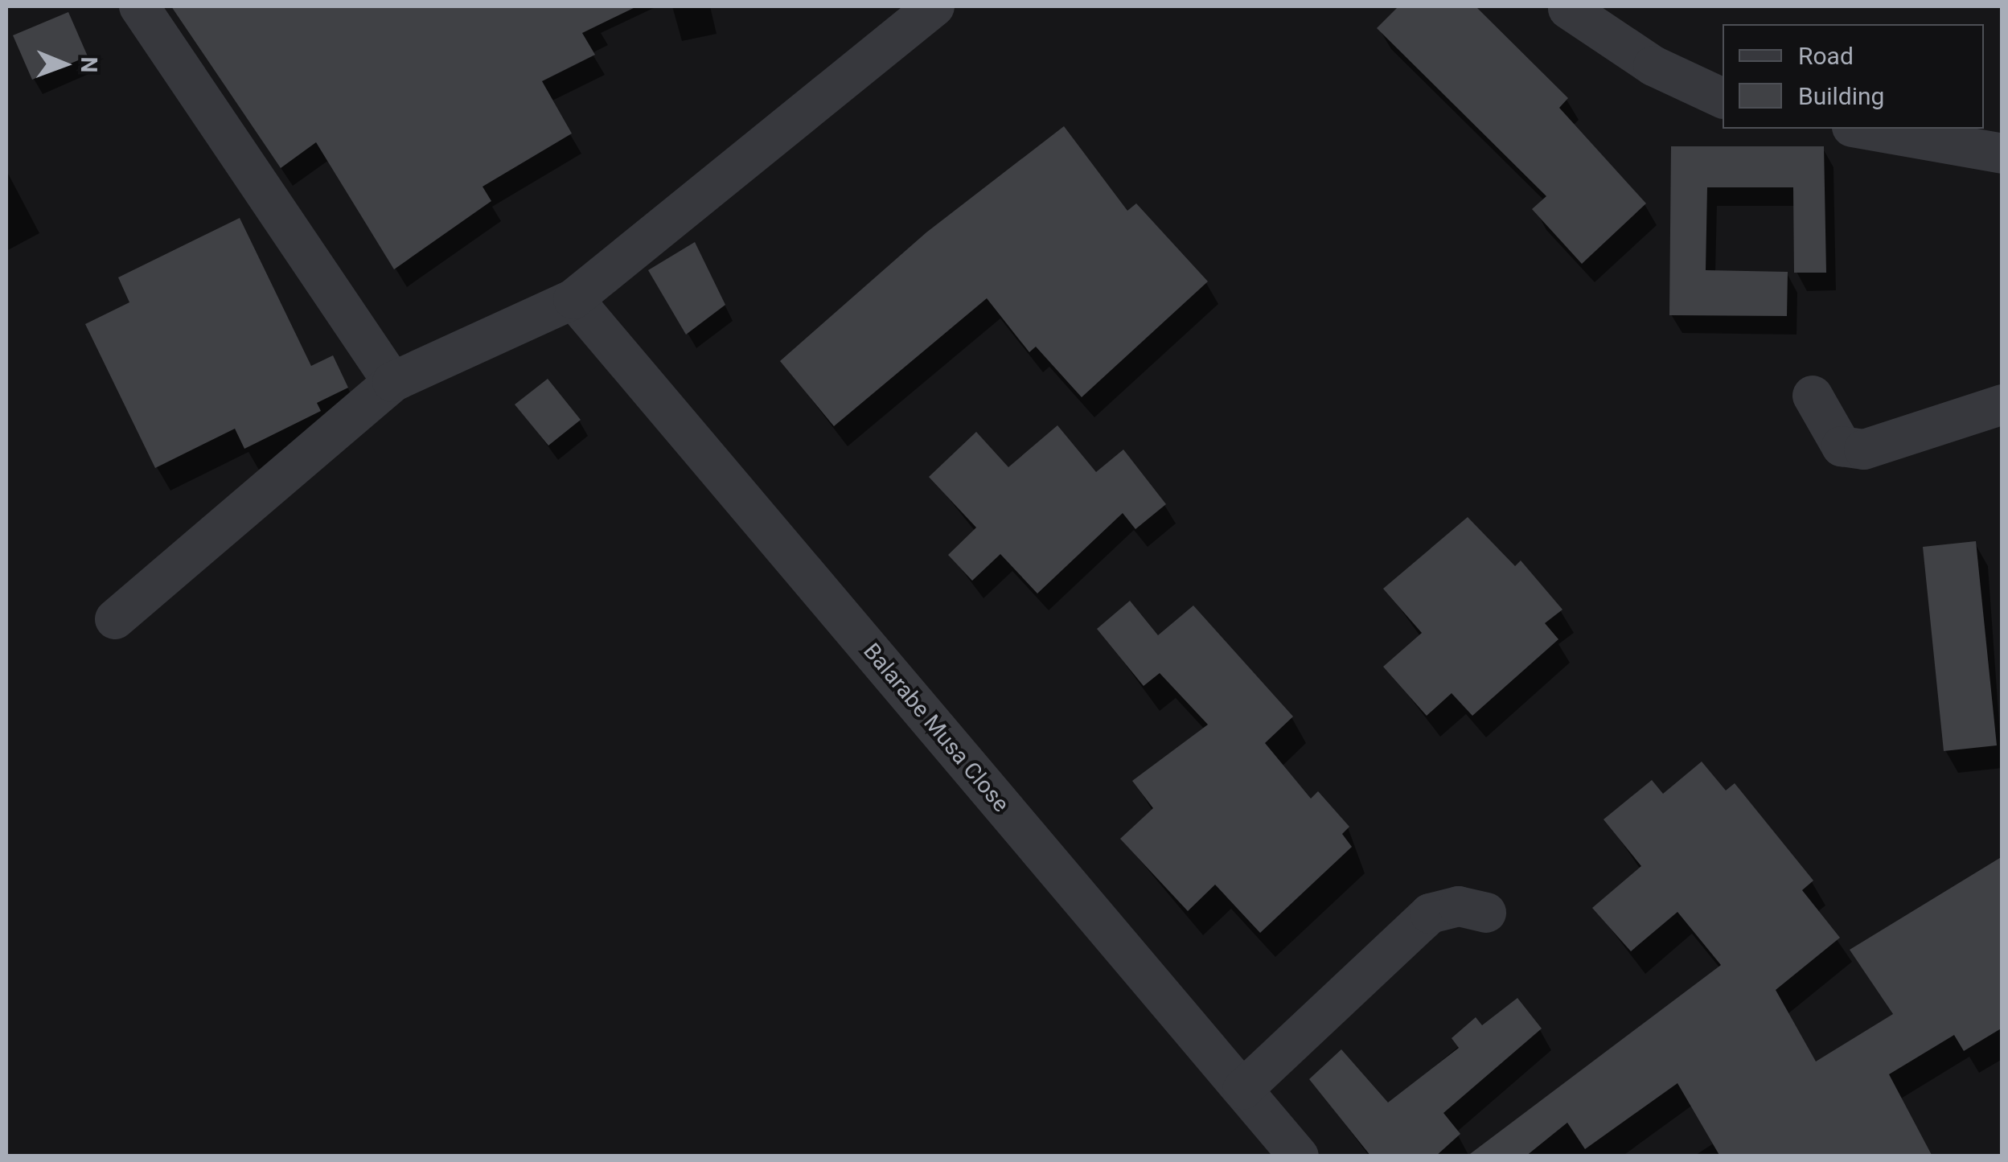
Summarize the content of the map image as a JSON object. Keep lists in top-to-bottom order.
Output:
{
  "streets": {
    "street": ["Balarabe Musa Close"]
  },
  "legend": ["Road", "Building"],
  "north": "right"
}
